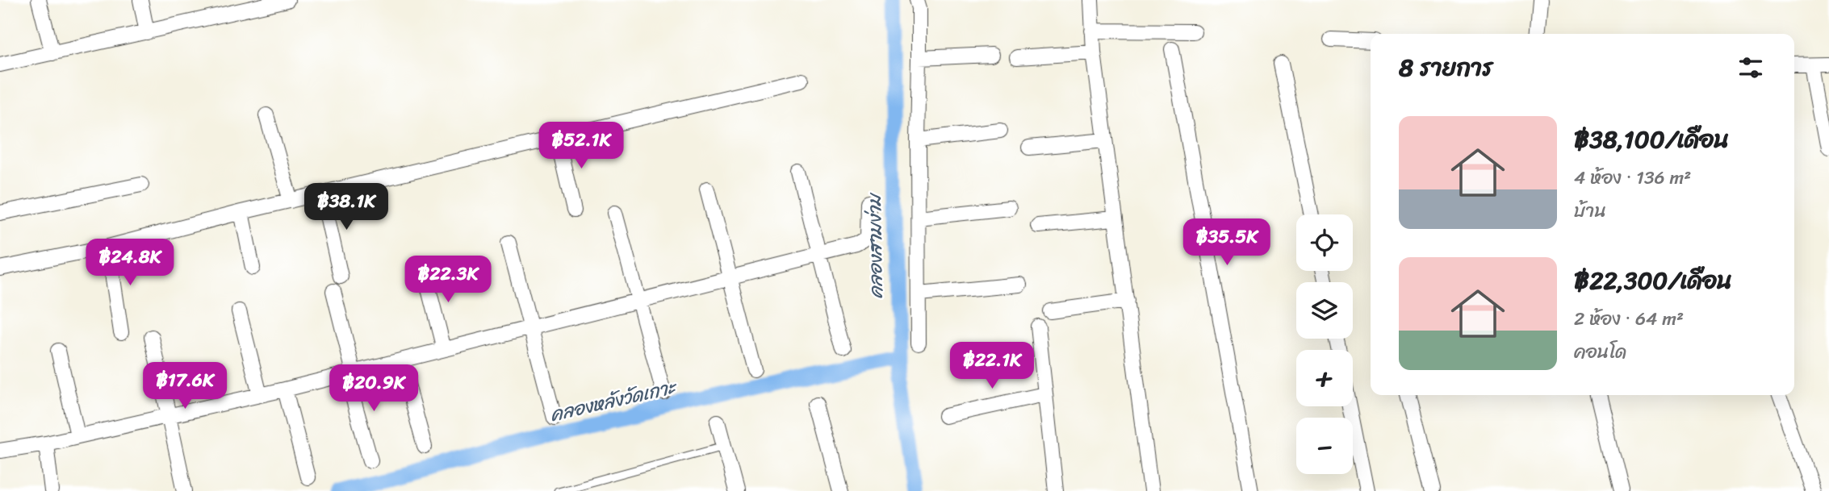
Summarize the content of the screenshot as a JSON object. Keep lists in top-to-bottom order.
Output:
{
  "water": ["คลองสามง่าม", "คลองหลังวัดเกาะ"],
  "page": {
    "heading": "8 รายการ",
    "list": [
      {
        "name": "฿38,100/เดือน",
        "note": "4 ห้อง · 136 m² · บ้าน"
      },
      {
        "name": "฿22,300/เดือน",
        "note": "2 ห้อง · 64 m² · คอนโด"
      }
    ],
    "price": [
      "฿52.1K",
      "฿38.1K",
      "฿35.5K",
      "฿24.8K",
      "฿22.3K",
      "฿22.1K",
      "฿17.6K",
      "฿20.9K"
    ],
    "map_buttons": ["+", "−"]
  }
}
